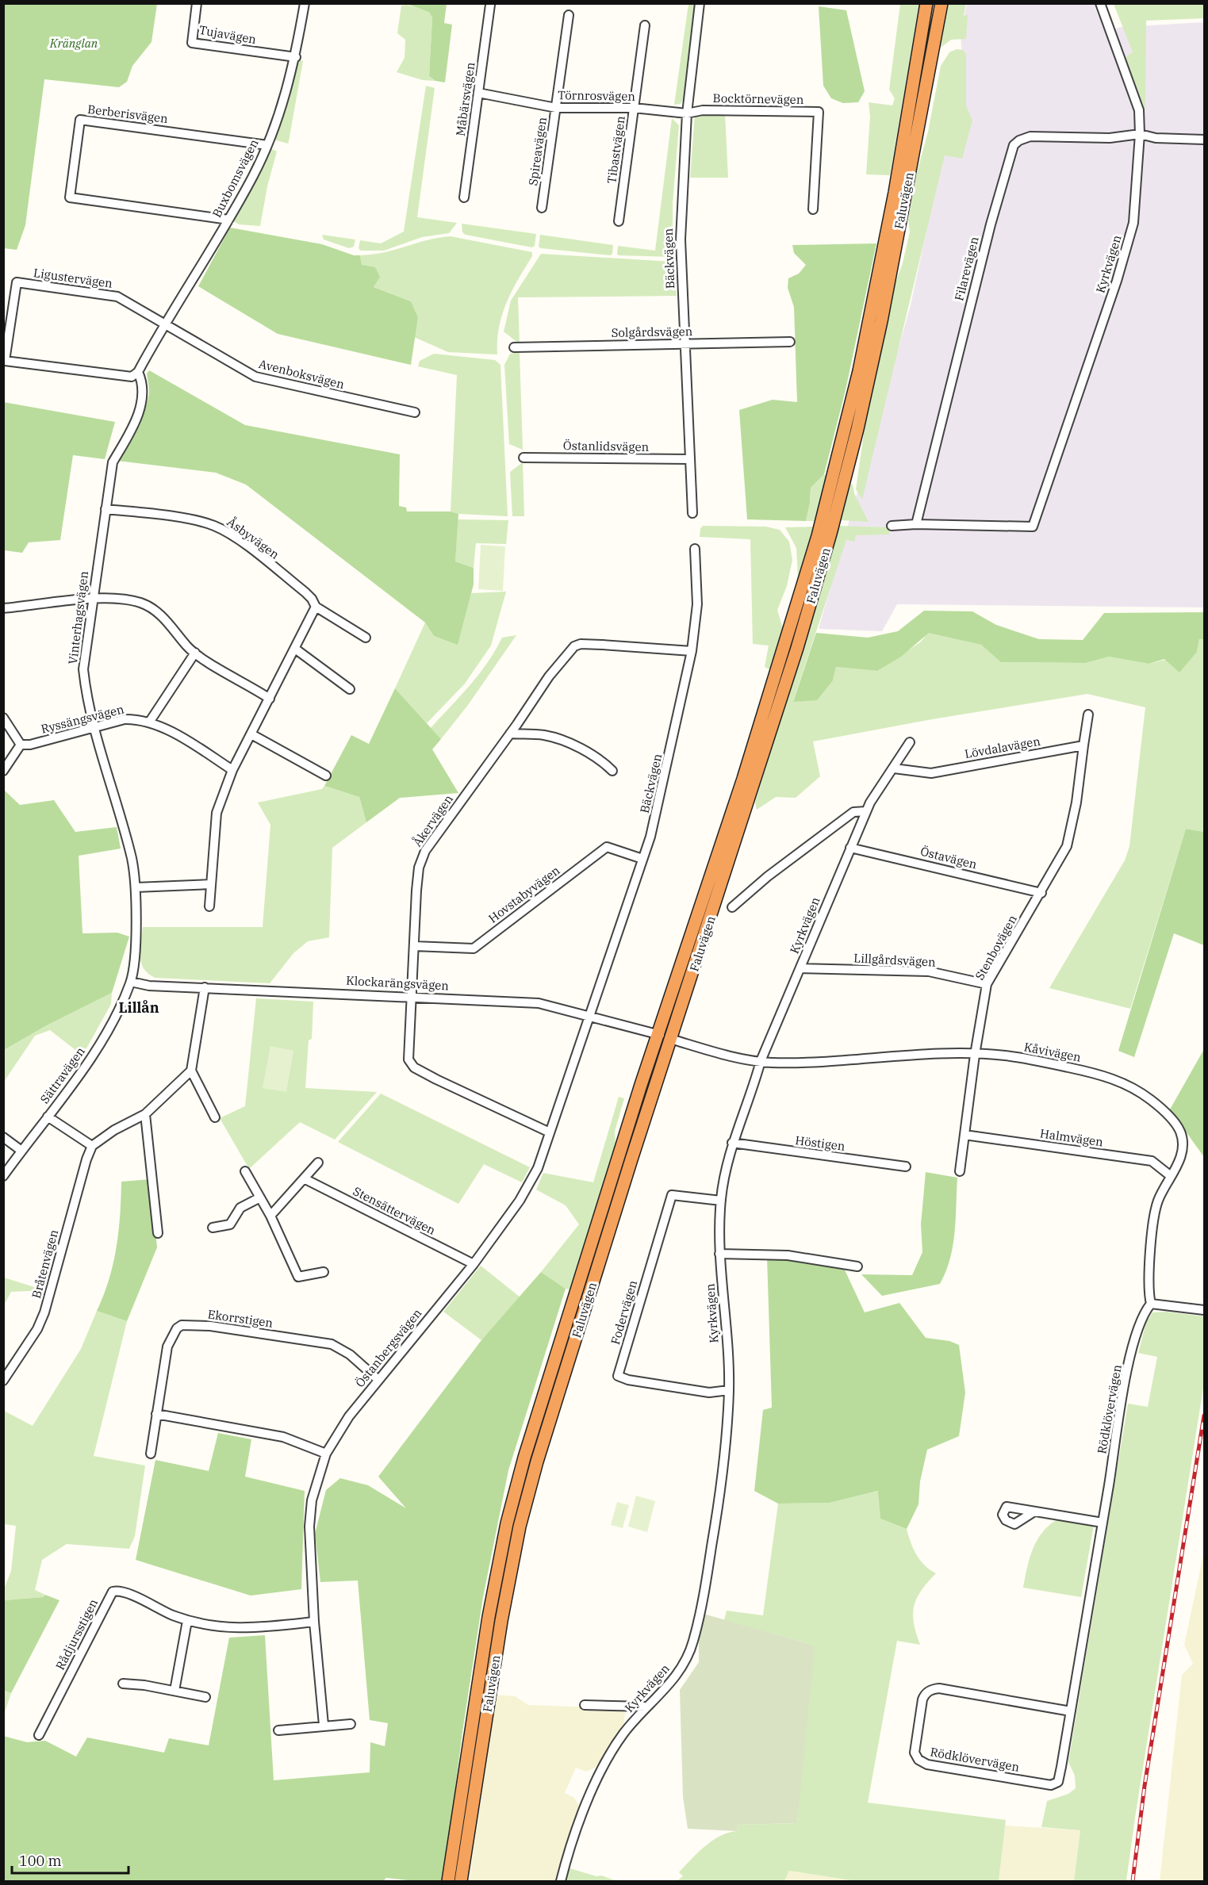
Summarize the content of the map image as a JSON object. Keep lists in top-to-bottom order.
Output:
{
  "streets": {
    "highway": ["Faluvägen"],
    "street": [
      "Tujavägen",
      "Törnrosvägen",
      "Måbärsvägen",
      "Bocktörnevägen",
      "Berberisvägen",
      "Tibastvägen",
      "Spireavägen",
      "Buxbomsvägen",
      "Bäckvägen",
      "Kyrkvägen",
      "Filarevägen",
      "Ligustervägen",
      "Solgårdsvägen",
      "Avenboksvägen",
      "Östanlidsvägen",
      "Åsbyvägen",
      "Vinterhagsvägen",
      "Ryssängsvägen",
      "Lövdalavägen",
      "Åkervägen",
      "Östavägen",
      "Hovstabyvägen",
      "Stenbovägen",
      "Lillgårdsvägen",
      "Klockarängsvägen",
      "Kåvivägen",
      "Sättravägen",
      "Halmvägen",
      "Höstigen",
      "Stensättervägen",
      "Bråtenvägen",
      "Fodervägen",
      "Ekorrstigen",
      "Östanbergsvägen",
      "Rödklövervägen",
      "Rådjursstigen"
    ]
  },
  "crossings": [
    ["Tujavägen", "Buxbomsvägen"],
    ["Törnrosvägen", "Måbärsvägen"],
    ["Törnrosvägen", "Bocktörnevägen"],
    ["Törnrosvägen", "Tibastvägen"],
    ["Törnrosvägen", "Spireavägen"],
    ["Törnrosvägen", "Bäckvägen"],
    ["Bocktörnevägen", "Bäckvägen"],
    ["Berberisvägen", "Buxbomsvägen"],
    ["Buxbomsvägen", "Ligustervägen"],
    ["Buxbomsvägen", "Avenboksvägen"],
    ["Faluvägen", "Klockarängsvägen"],
    ["Faluvägen", "Kåvivägen"],
    ["Bäckvägen", "Solgårdsvägen"],
    ["Bäckvägen", "Östanlidsvägen"],
    ["Bäckvägen", "Åkervägen"],
    ["Bäckvägen", "Hovstabyvägen"],
    ["Bäckvägen", "Klockarängsvägen"],
    ["Bäckvägen", "Östanbergsvägen"],
    ["Kyrkvägen", "Filarevägen"],
    ["Kyrkvägen", "Lövdalavägen"],
    ["Kyrkvägen", "Östavägen"],
    ["Kyrkvägen", "Lillgårdsvägen"],
    ["Kyrkvägen", "Kåvivägen"],
    ["Kyrkvägen", "Höstigen"],
    ["Kyrkvägen", "Fodervägen"],
    ["Ligustervägen", "Avenboksvägen"],
    ["Ligustervägen", "Vinterhagsvägen"],
    ["Åsbyvägen", "Vinterhagsvägen"],
    ["Vinterhagsvägen", "Ryssängsvägen"],
    ["Vinterhagsvägen", "Klockarängsvägen"],
    ["Vinterhagsvägen", "Sättravägen"],
    ["Lövdalavägen", "Stenbovägen"],
    ["Åkervägen", "Hovstabyvägen"],
    ["Åkervägen", "Klockarängsvägen"],
    ["Åkervägen", "Östanbergsvägen"],
    ["Östavägen", "Stenbovägen"],
    ["Stenbovägen", "Lillgårdsvägen"],
    ["Stenbovägen", "Kåvivägen"],
    ["Stenbovägen", "Halmvägen"],
    ["Klockarängsvägen", "Kåvivägen"],
    ["Klockarängsvägen", "Sättravägen"],
    ["Klockarängsvägen", "Östanbergsvägen"],
    ["Kåvivägen", "Halmvägen"],
    ["Kåvivägen", "Rödklövervägen"],
    ["Stensättervägen", "Östanbergsvägen"],
    ["Ekorrstigen", "Östanbergsvägen"],
    ["Östanbergsvägen", "Rådjursstigen"]
  ],
  "districts": ["Lillån"],
  "parks": ["Kränglan"],
  "scale_bar": "100 m"
}
